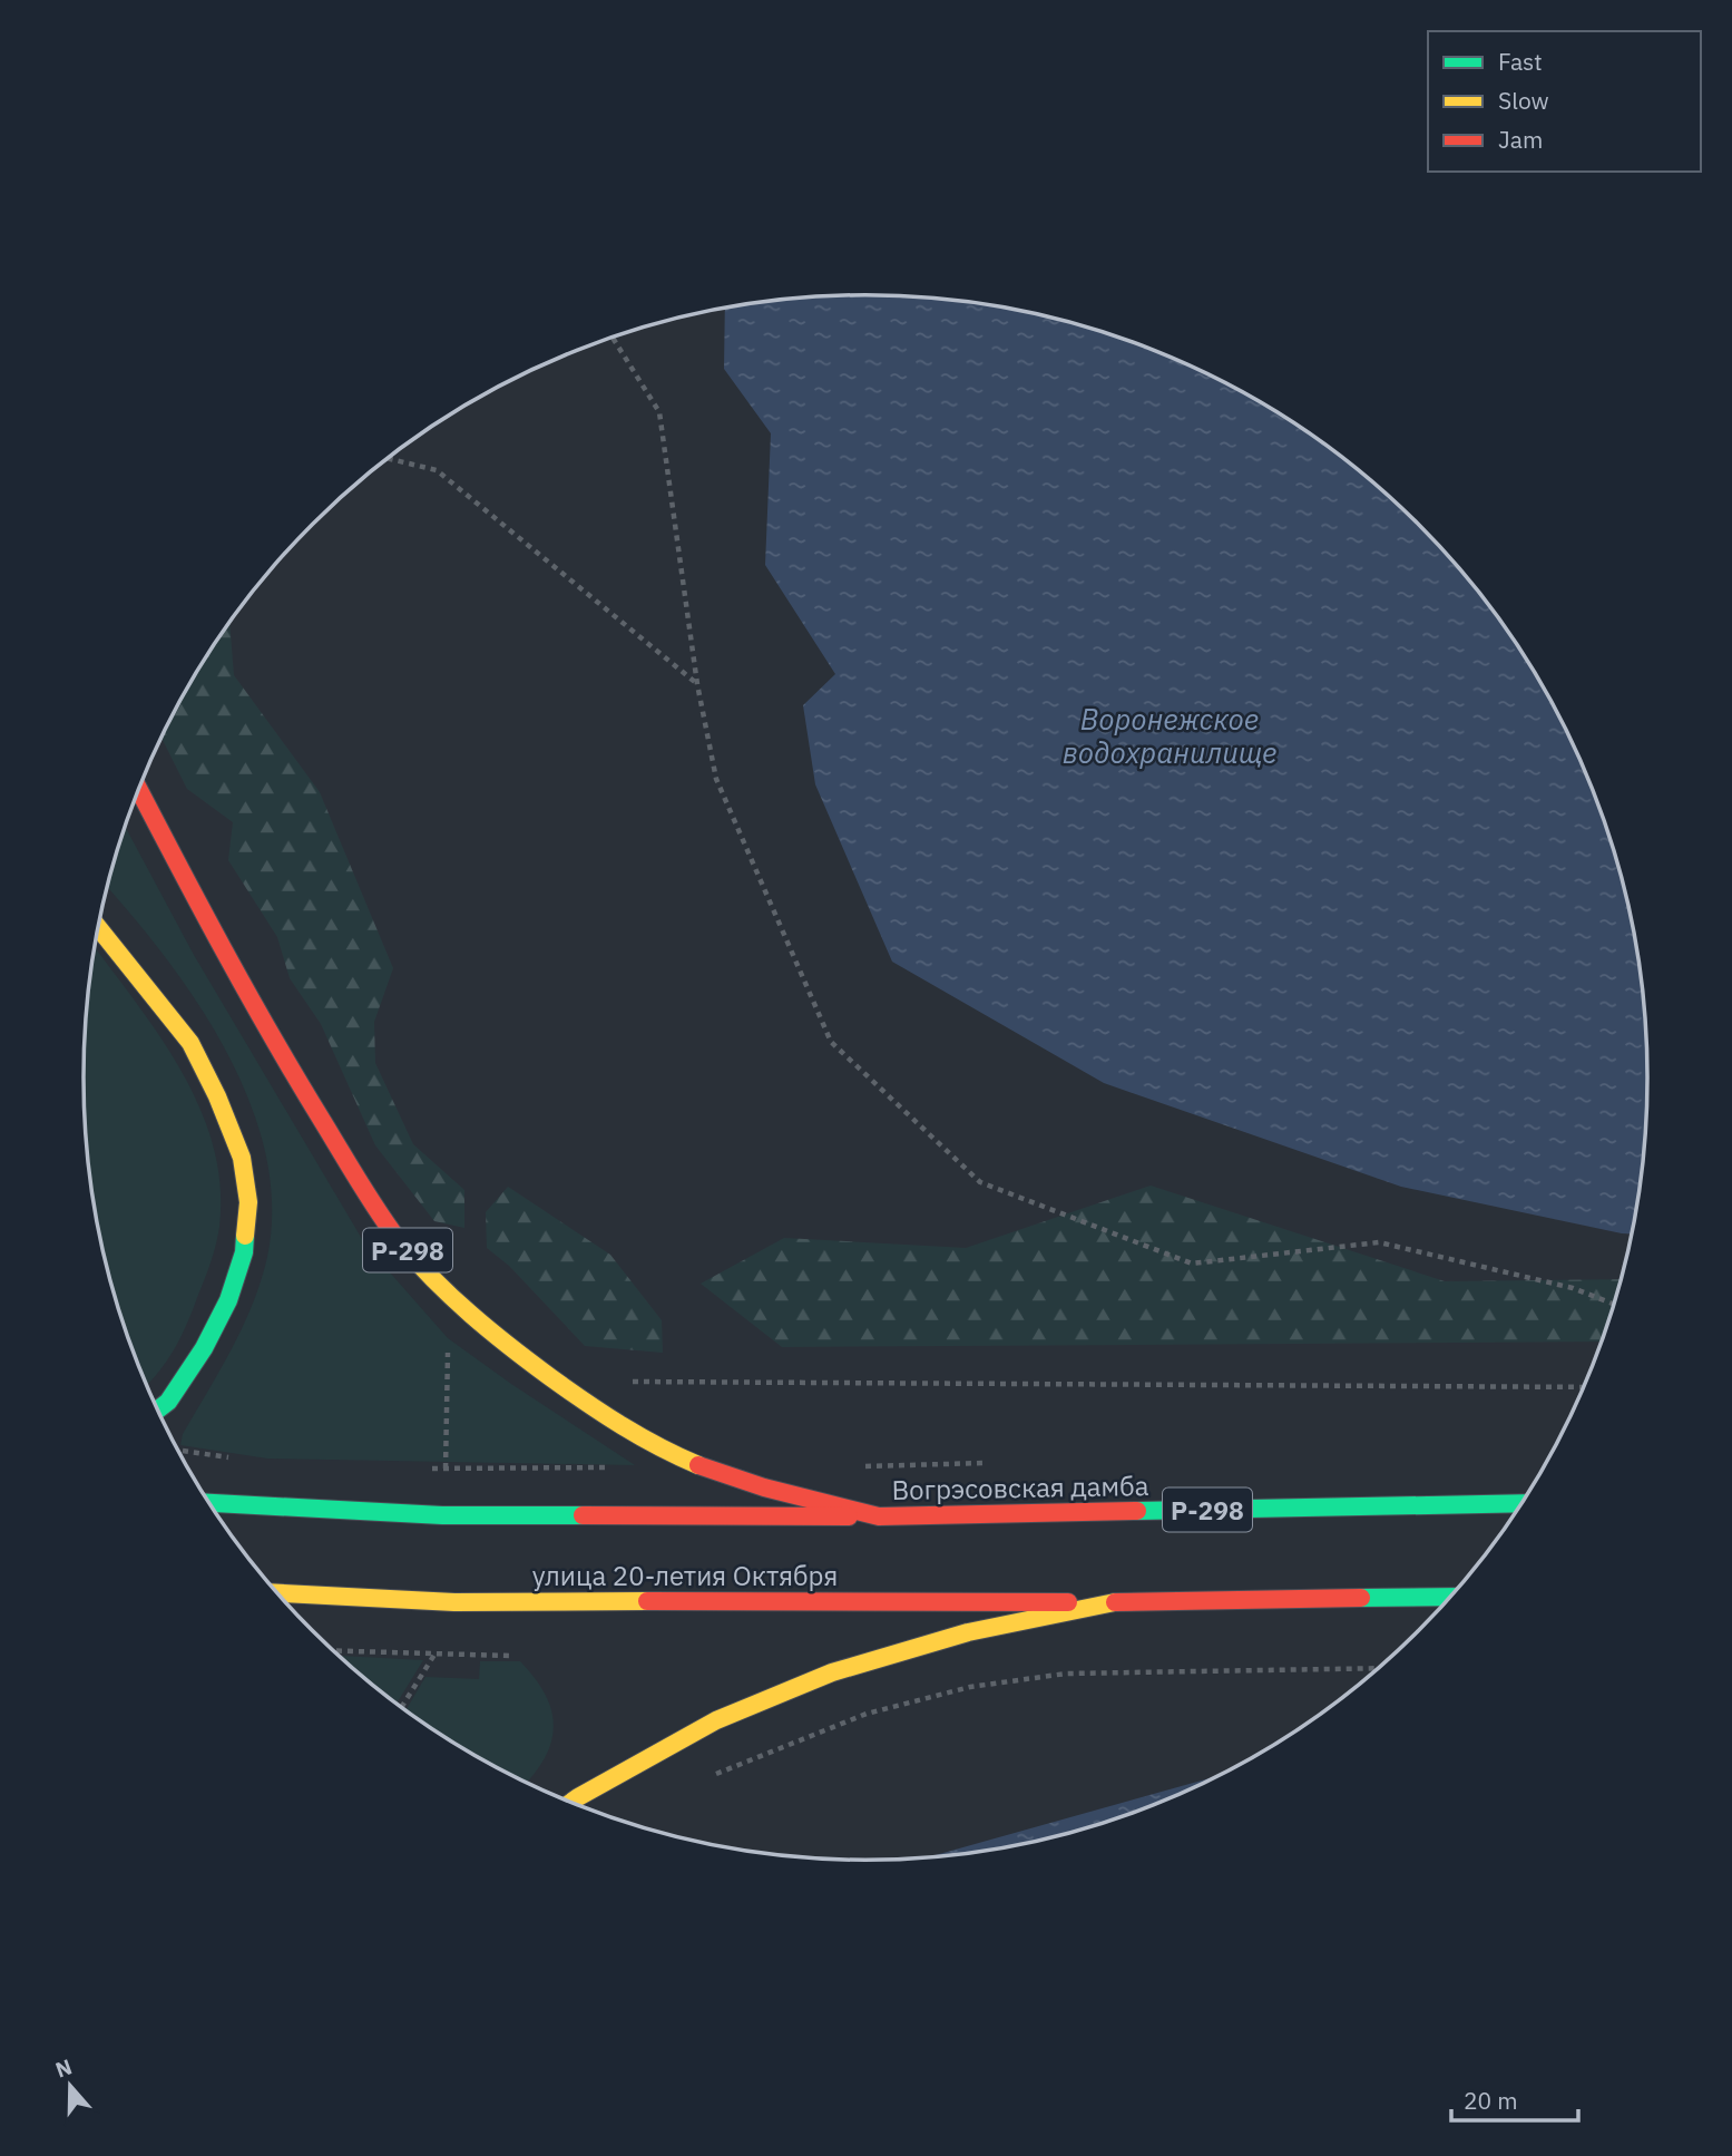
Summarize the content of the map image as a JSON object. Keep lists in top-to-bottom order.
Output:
{
  "streets": {
    "main road": ["Р-298", "Вогрэсовская дамба", "улица 20-летия Октября"]
  },
  "crossings": [
    ["Р-298", "Вогрэсовская дамба"]
  ],
  "water": ["Воронежское водохранилище"],
  "legend": ["Fast", "Slow", "Jam"],
  "scale_bar": "20 m",
  "north": "top"
}
